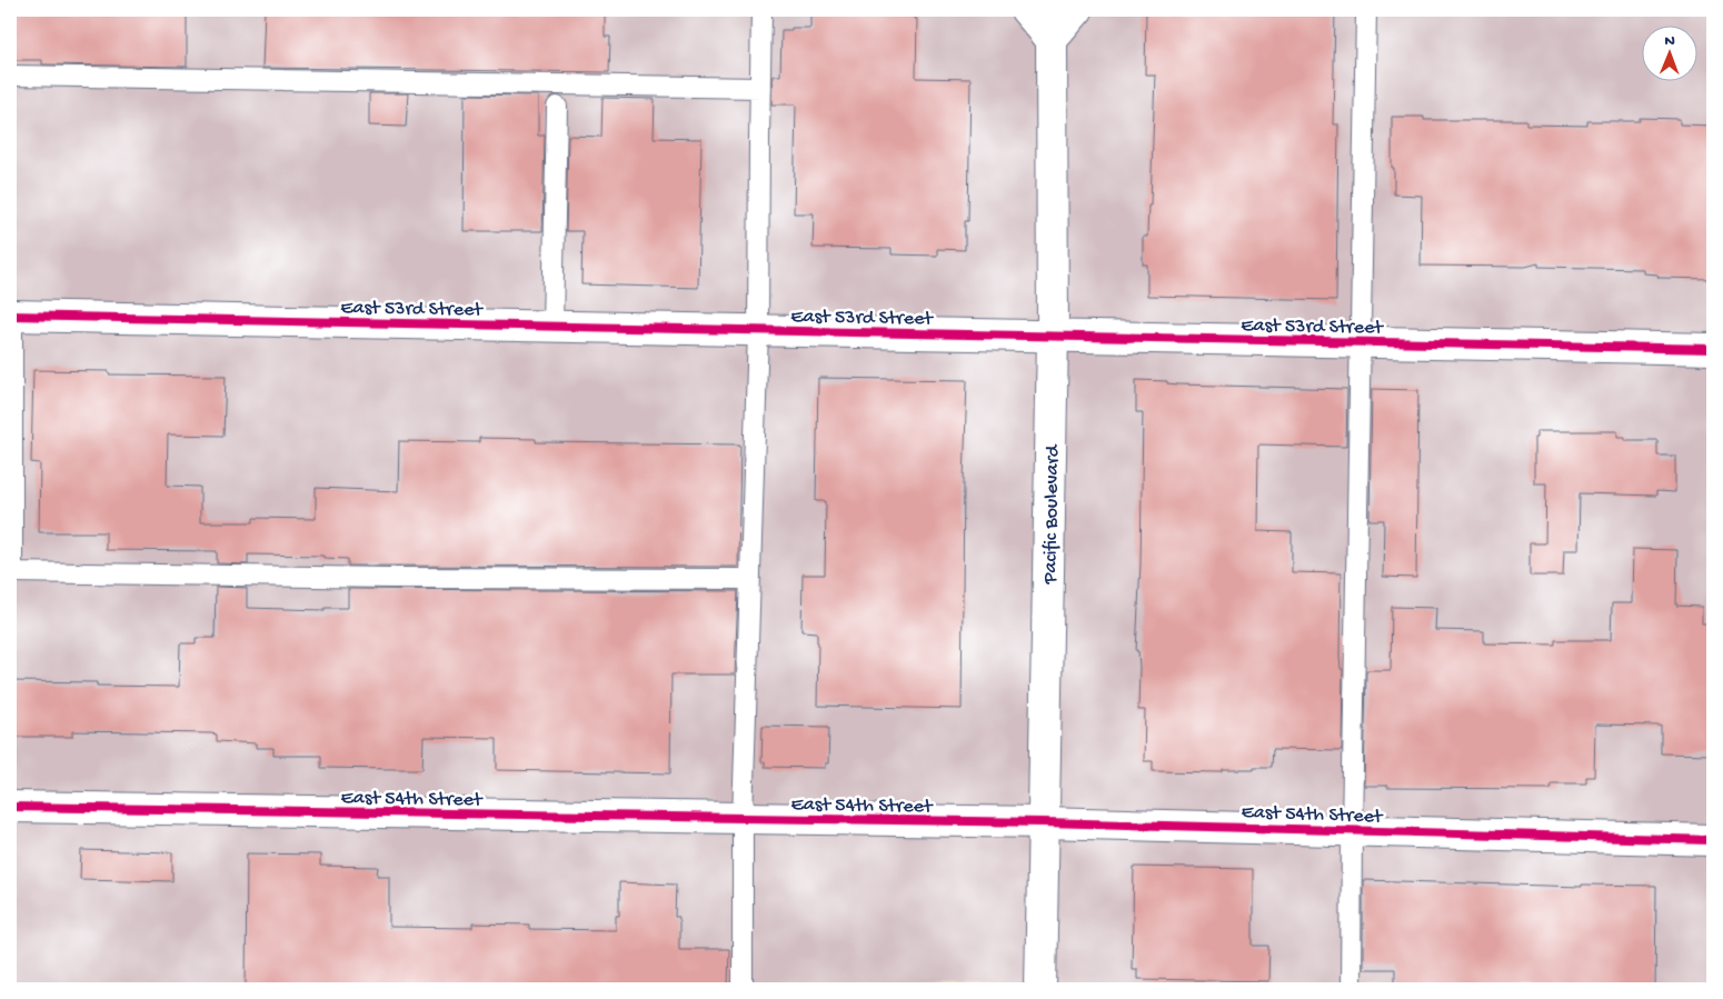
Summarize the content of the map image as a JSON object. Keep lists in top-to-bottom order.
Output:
{
  "streets": {
    "street": ["East 53rd Street", "Pacific Boulevard", "East 54th Street"]
  },
  "crossings": [
    ["East 53rd Street", "Pacific Boulevard"],
    ["Pacific Boulevard", "East 54th Street"]
  ],
  "north": "top"
}
